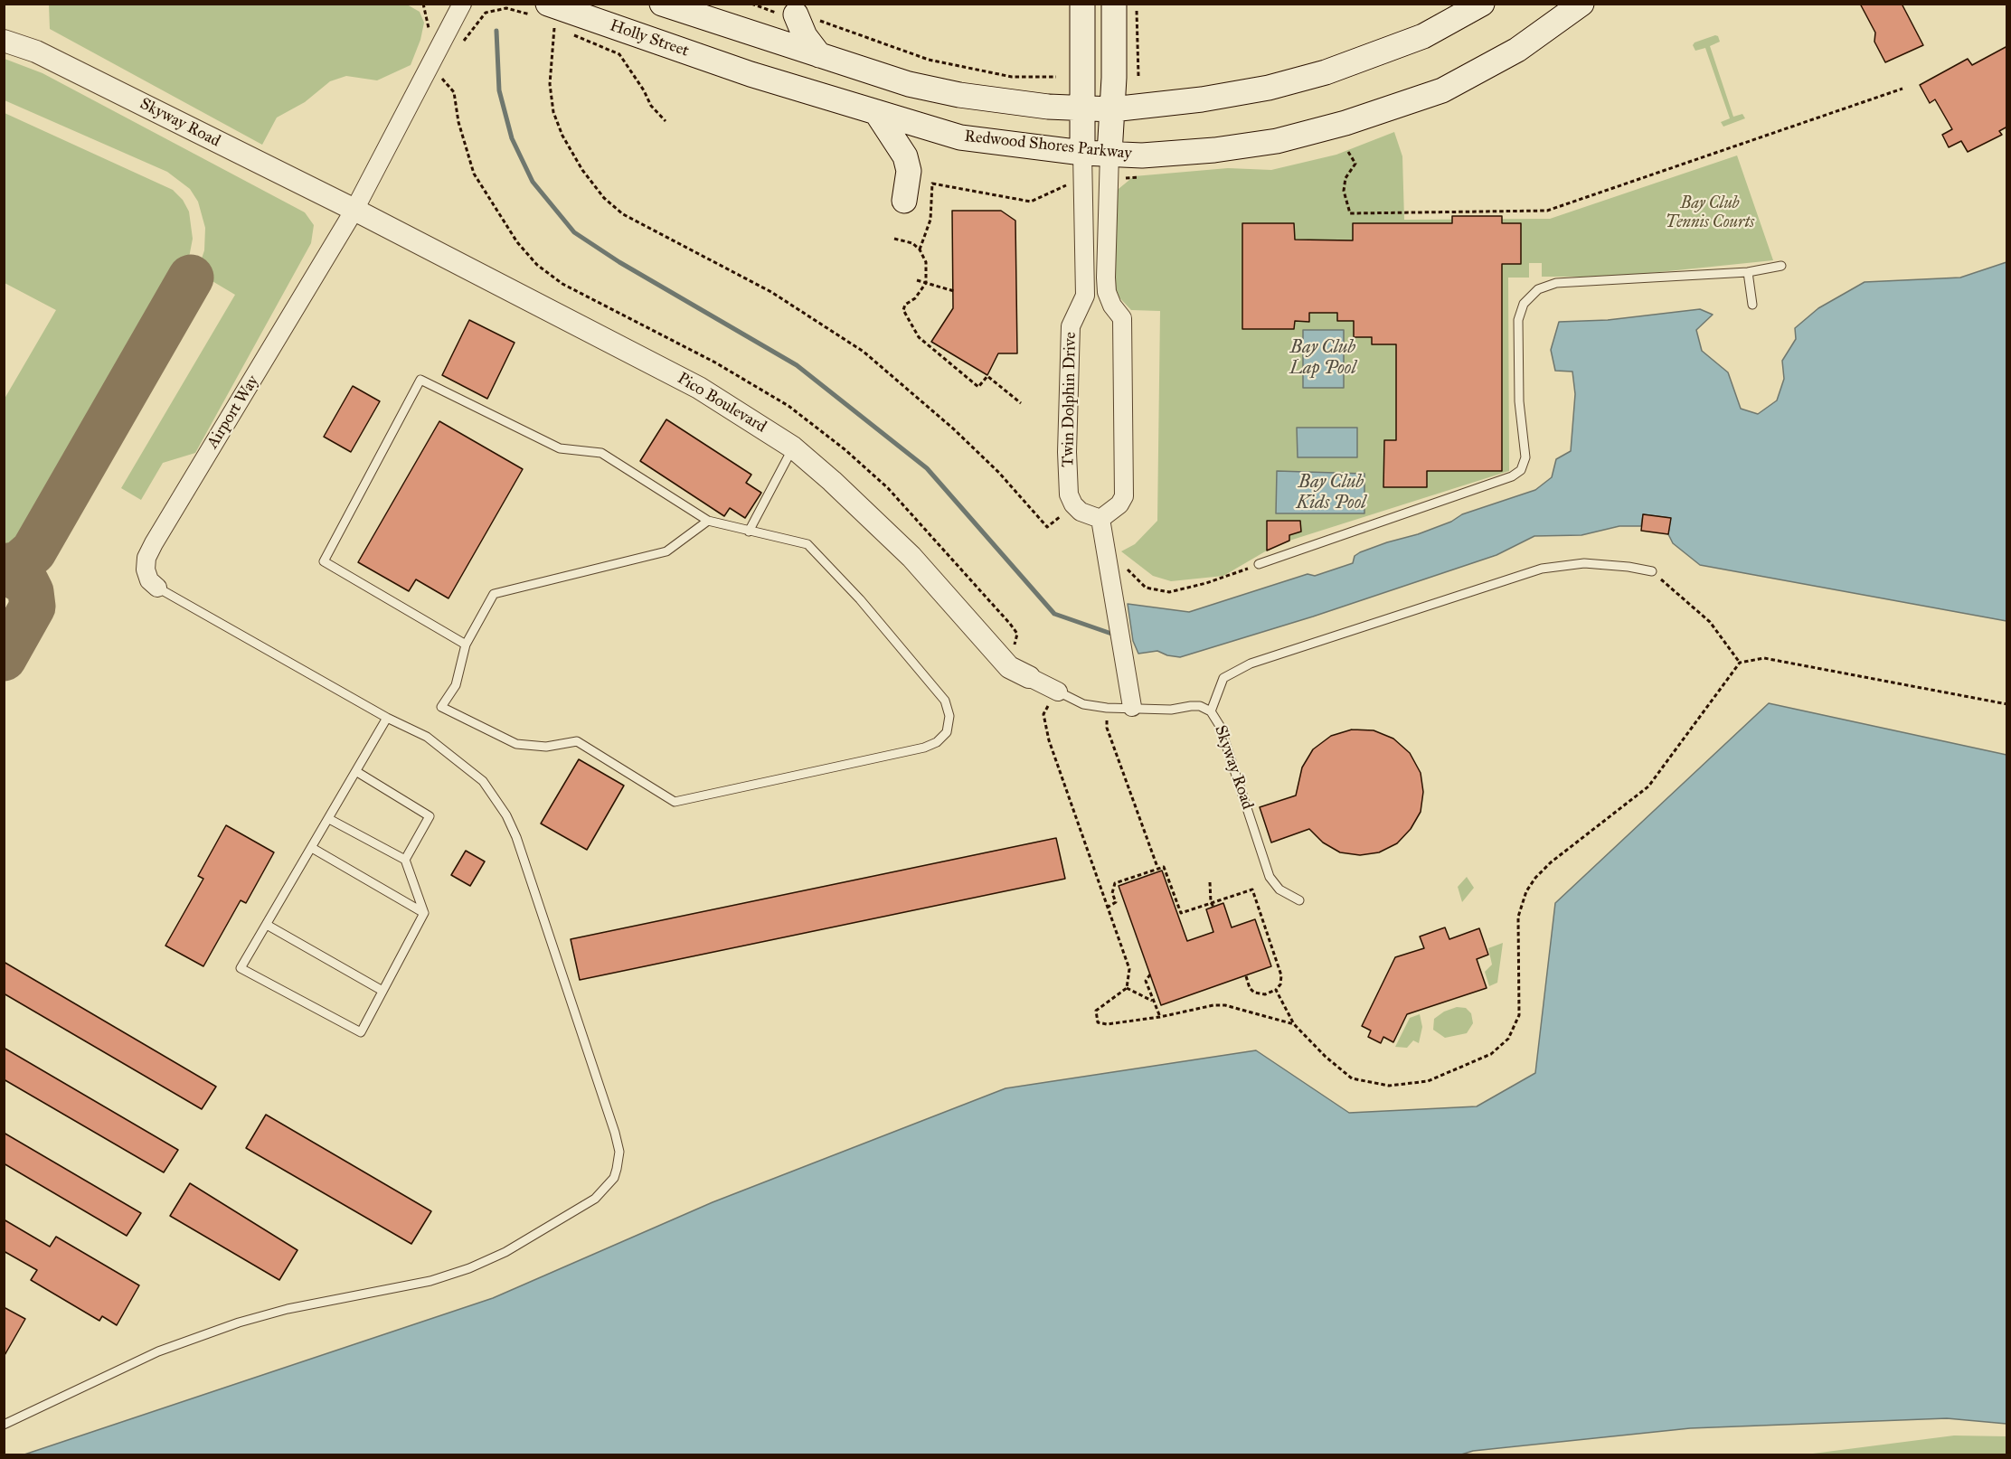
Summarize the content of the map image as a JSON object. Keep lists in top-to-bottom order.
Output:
{
  "streets": {
    "main road": ["Holly Street", "Redwood Shores Parkway", "Twin Dolphin Drive"],
    "street": ["Skyway Road", "Pico Boulevard", "Airport Way"]
  },
  "crossings": [
    ["Holly Street", "Redwood Shores Parkway"],
    ["Skyway Road", "Pico Boulevard"],
    ["Skyway Road", "Airport Way"],
    ["Redwood Shores Parkway", "Twin Dolphin Drive"],
    ["Pico Boulevard", "Airport Way"]
  ],
  "water": ["Bay Club Lap Pool", "Bay Club Kids Pool"],
  "parks": ["Bay Club Tennis Courts"]
}
